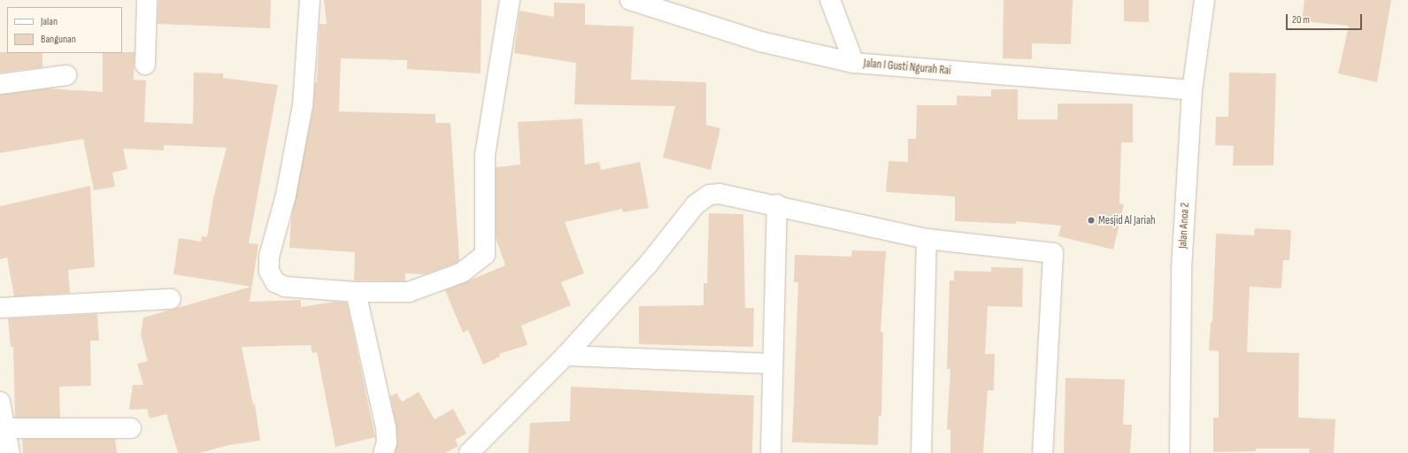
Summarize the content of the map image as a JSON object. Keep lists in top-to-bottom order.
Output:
{
  "streets": {
    "street": ["Jalan I Gusti Ngurah Rai", "Jalan Anoa 2"]
  },
  "crossings": [
    ["Jalan I Gusti Ngurah Rai", "Jalan Anoa 2"]
  ],
  "places": ["Mesjid Al Jariah"],
  "legend": ["Jalan", "Bangunan"],
  "scale_bar": "20 m"
}
